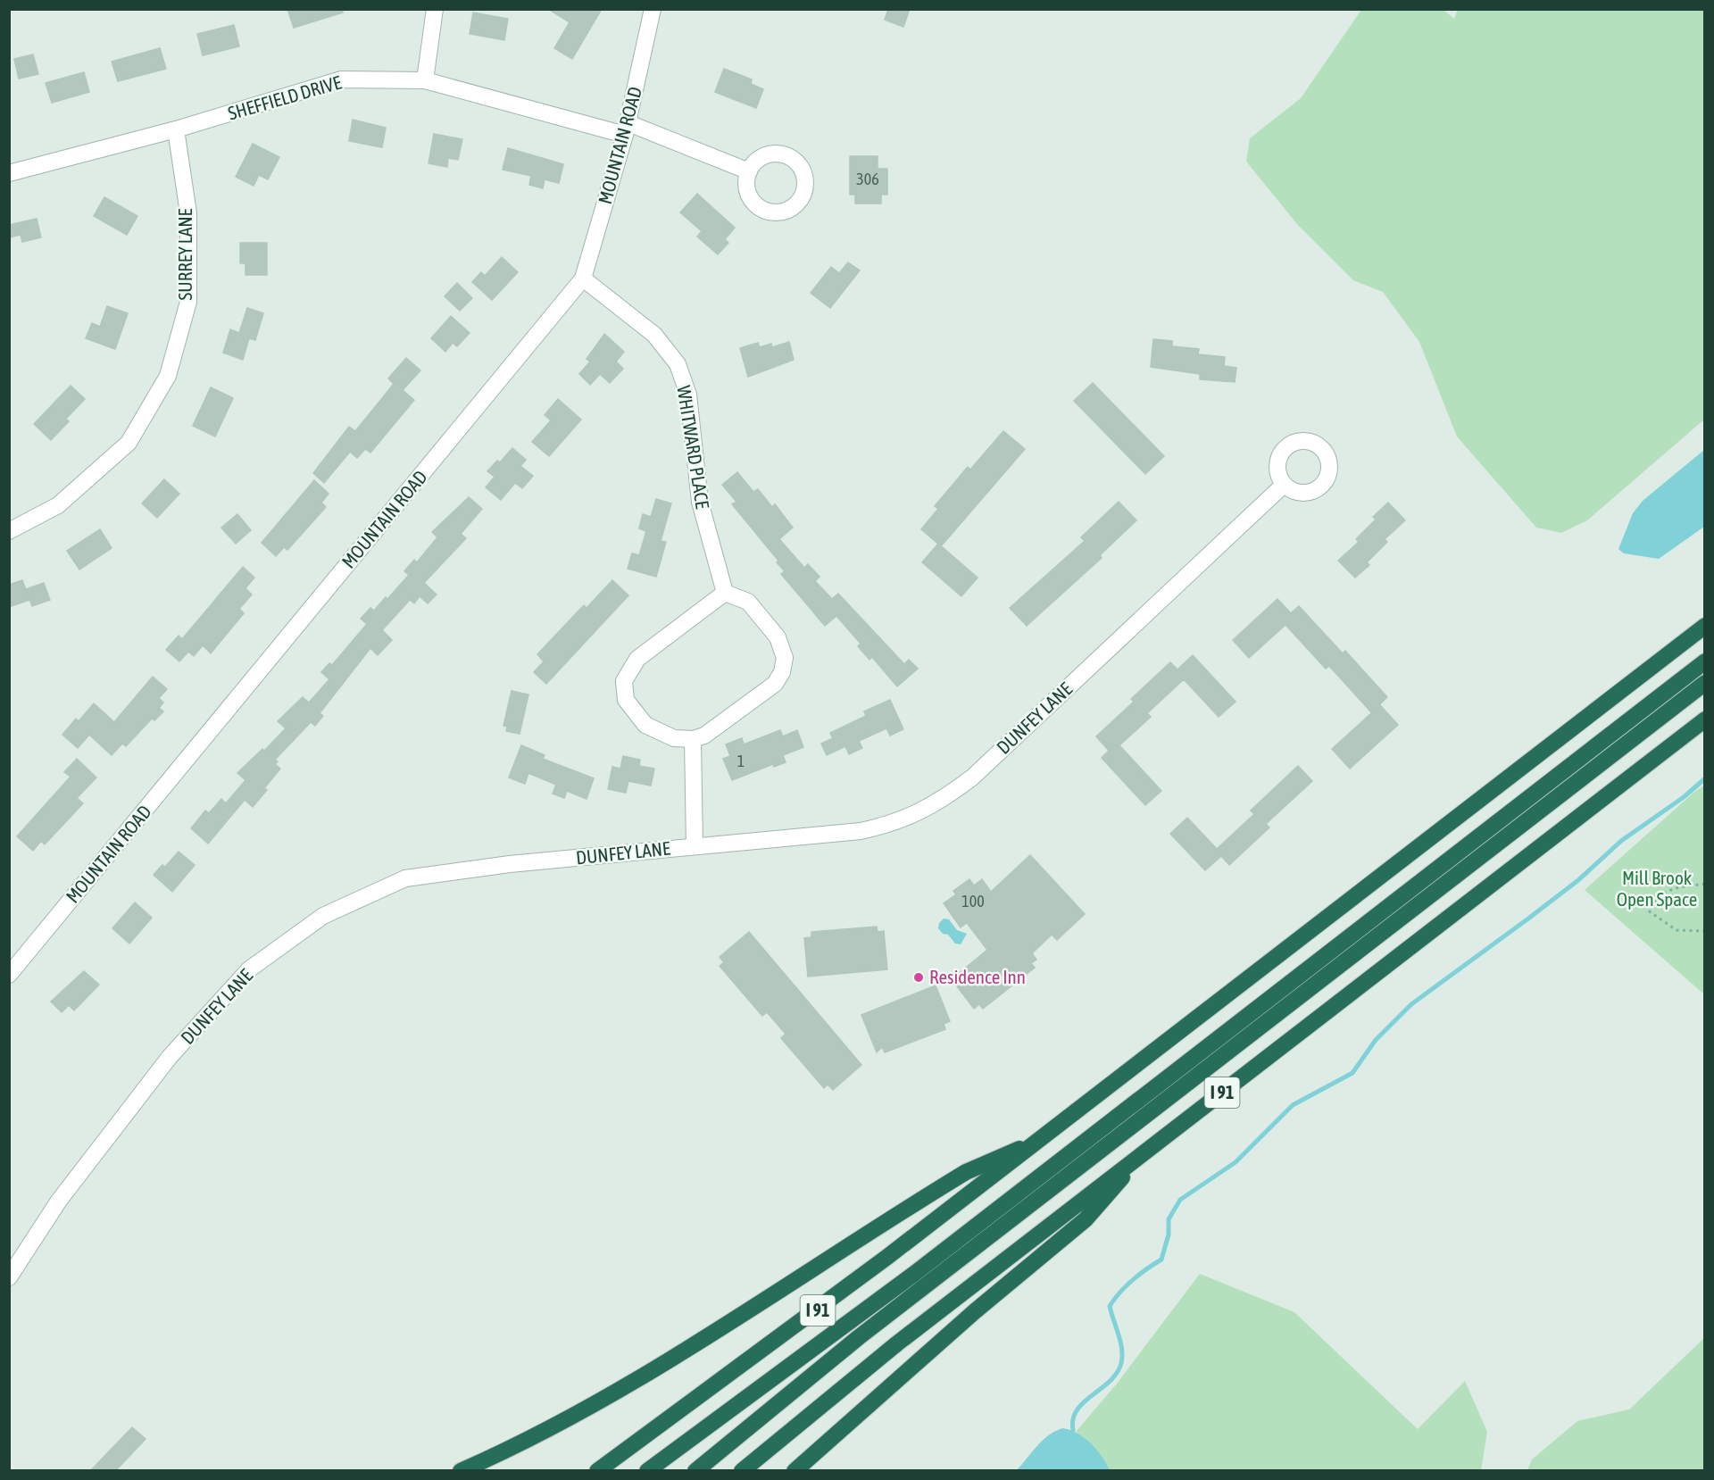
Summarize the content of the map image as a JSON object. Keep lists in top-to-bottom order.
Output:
{
  "streets": {
    "highway": ["I 91"],
    "street": [
      "SHEFFIELD DRIVE",
      "MOUNTAIN ROAD",
      "SURREY LANE",
      "WHITWARD PLACE",
      "DUNFEY LANE"
    ]
  },
  "crossings": [
    ["SHEFFIELD DRIVE", "MOUNTAIN ROAD"],
    ["SHEFFIELD DRIVE", "SURREY LANE"],
    ["MOUNTAIN ROAD", "WHITWARD PLACE"]
  ],
  "parks": ["Mill Brook Open Space"],
  "places": ["Residence Inn"],
  "house_numbers": ["306", "1", "100"]
}
